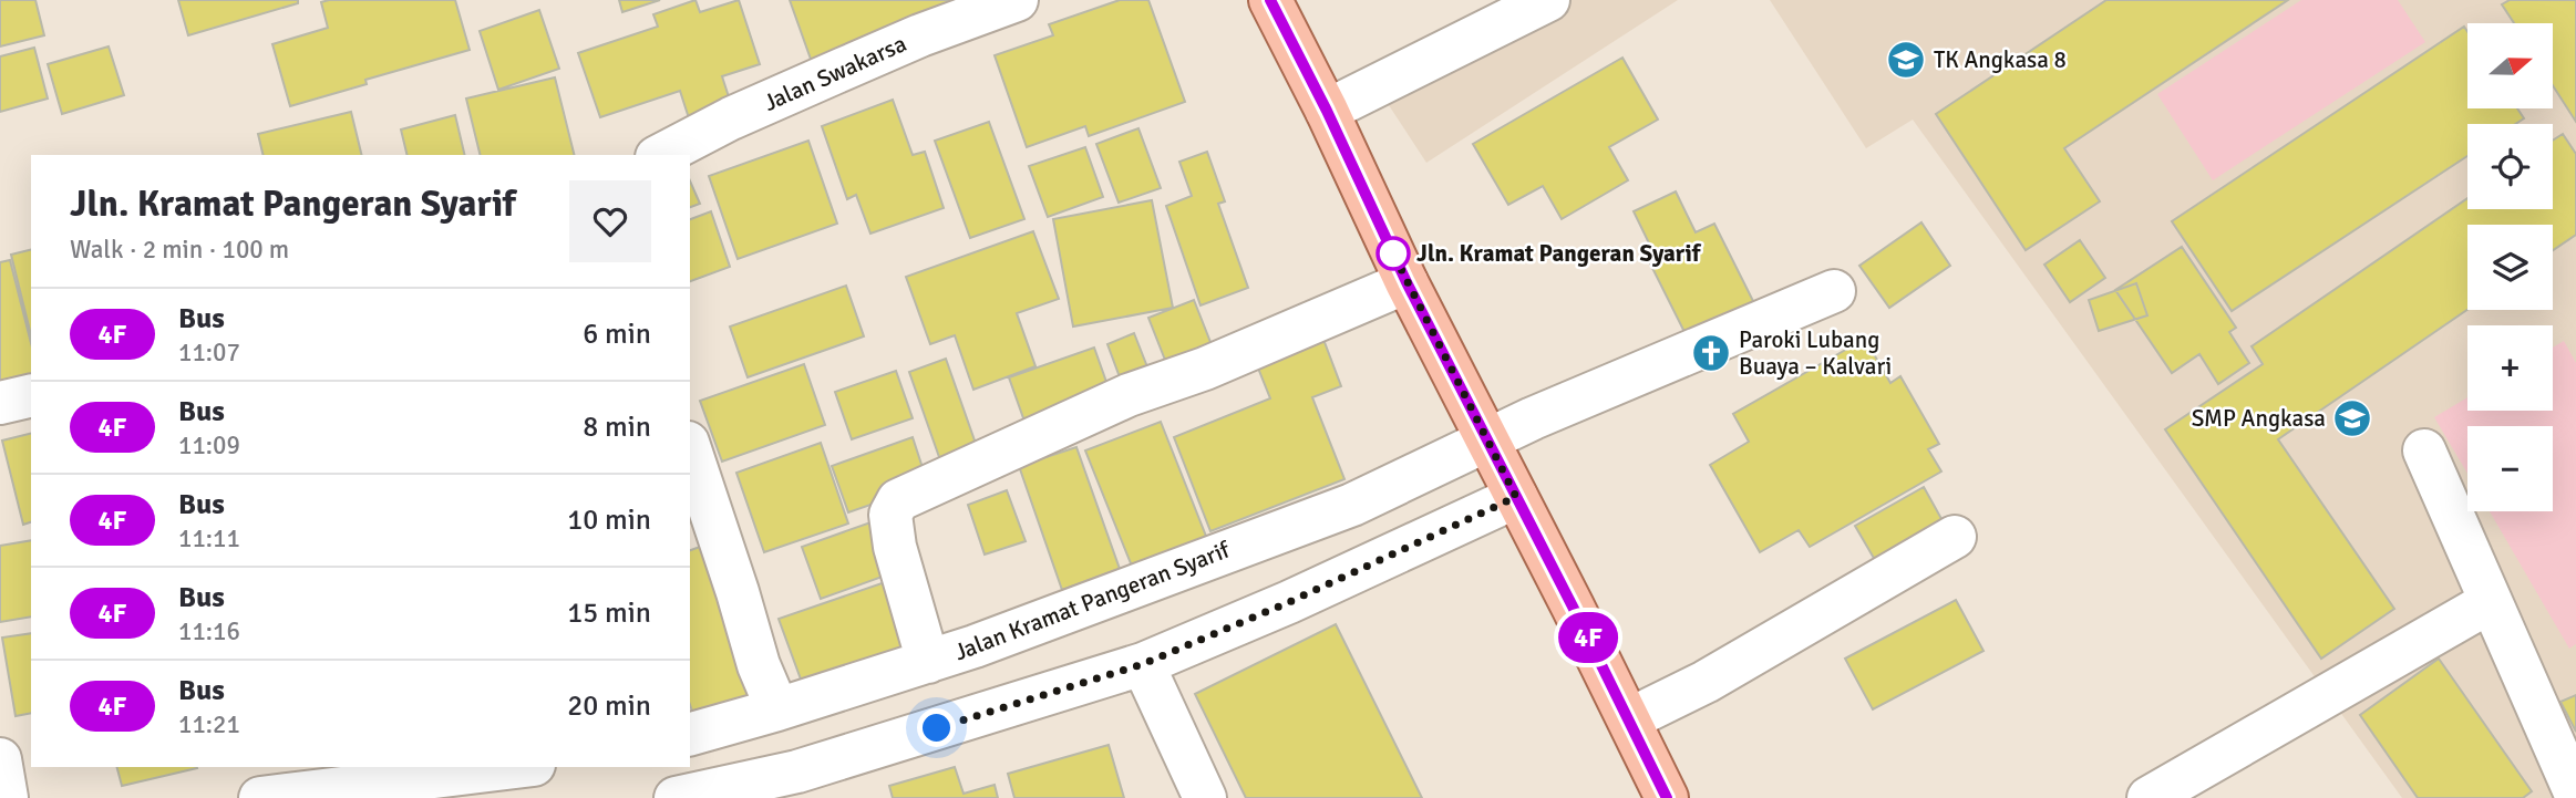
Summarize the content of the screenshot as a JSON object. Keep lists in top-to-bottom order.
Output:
{
  "streets": {
    "street": ["Jalan Swakarsa", "Jalan Kramat Pangeran Syarif"]
  },
  "places": {
    "school or university": ["TK Angkasa 8", "SMP Angkasa"],
    "other": ["Jln. Kramat Pangeran Syarif"],
    "church": ["Paroki Lubang Buaya – Kalvari"]
  },
  "lines": ["bus line 4F"],
  "north": "right",
  "page": {
    "on_map": "4F",
    "map_buttons": ["+", "−"],
    "heading": ["Jln. Kramat Pangeran Syarif", "Walk · 2 min · 100 m"],
    "list": [
      {
        "mark": "4F",
        "name": "Bus",
        "note": "11:07",
        "value": "6 min"
      },
      {
        "mark": "4F",
        "name": "Bus",
        "note": "11:09",
        "value": "8 min"
      },
      {
        "mark": "4F",
        "name": "Bus",
        "note": "11:11",
        "value": "10 min"
      },
      {
        "mark": "4F",
        "name": "Bus",
        "note": "11:16",
        "value": "15 min"
      },
      {
        "mark": "4F",
        "name": "Bus",
        "note": "11:21",
        "value": "20 min"
      }
    ]
  }
}
